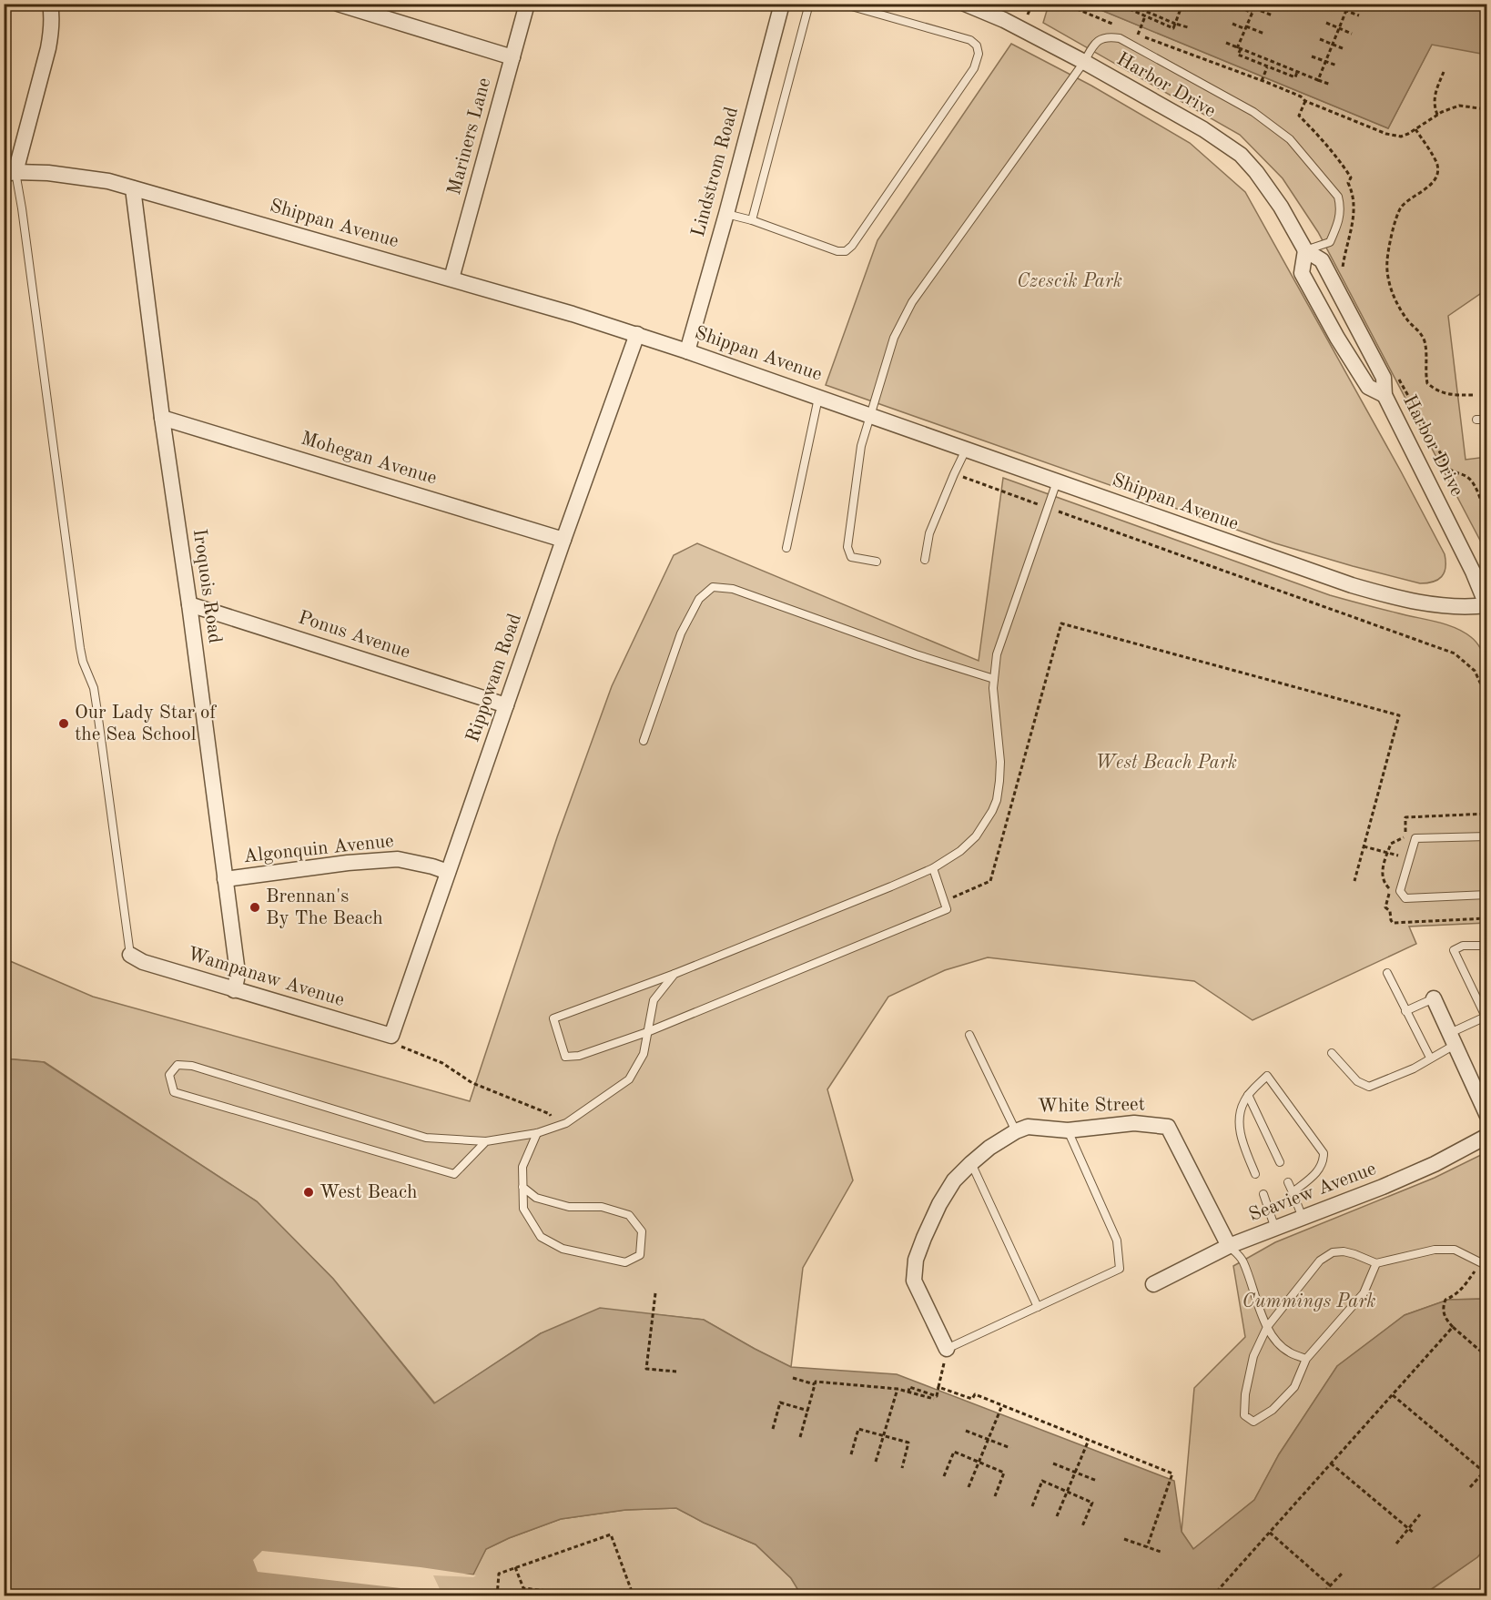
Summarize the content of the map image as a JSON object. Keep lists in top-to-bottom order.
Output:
{
  "streets": {
    "street": [
      "Harbor Drive",
      "Mariners Lane",
      "Lindstrom Road",
      "Shippan Avenue",
      "Mohegan Avenue",
      "Iroquois Road",
      "Ponus Avenue",
      "Rippowam Road",
      "Algonquin Avenue",
      "Wampanaw Avenue",
      "White Street",
      "Seaview Avenue"
    ]
  },
  "crossings": [
    ["Harbor Drive", "Shippan Avenue"],
    ["Mariners Lane", "Shippan Avenue"],
    ["Lindstrom Road", "Shippan Avenue"],
    ["Shippan Avenue", "Iroquois Road"],
    ["Shippan Avenue", "Rippowam Road"],
    ["Mohegan Avenue", "Iroquois Road"],
    ["Mohegan Avenue", "Rippowam Road"],
    ["Iroquois Road", "Ponus Avenue"],
    ["Iroquois Road", "Algonquin Avenue"],
    ["Iroquois Road", "Wampanaw Avenue"],
    ["Ponus Avenue", "Rippowam Road"],
    ["Rippowam Road", "Algonquin Avenue"],
    ["Rippowam Road", "Wampanaw Avenue"],
    ["White Street", "Seaview Avenue"]
  ],
  "parks": ["Czescik Park", "West Beach Park", "Cummings Park"],
  "places": ["Our Lady Star of the Sea School", "Brennan's By The Beach", "West Beach"]
}
